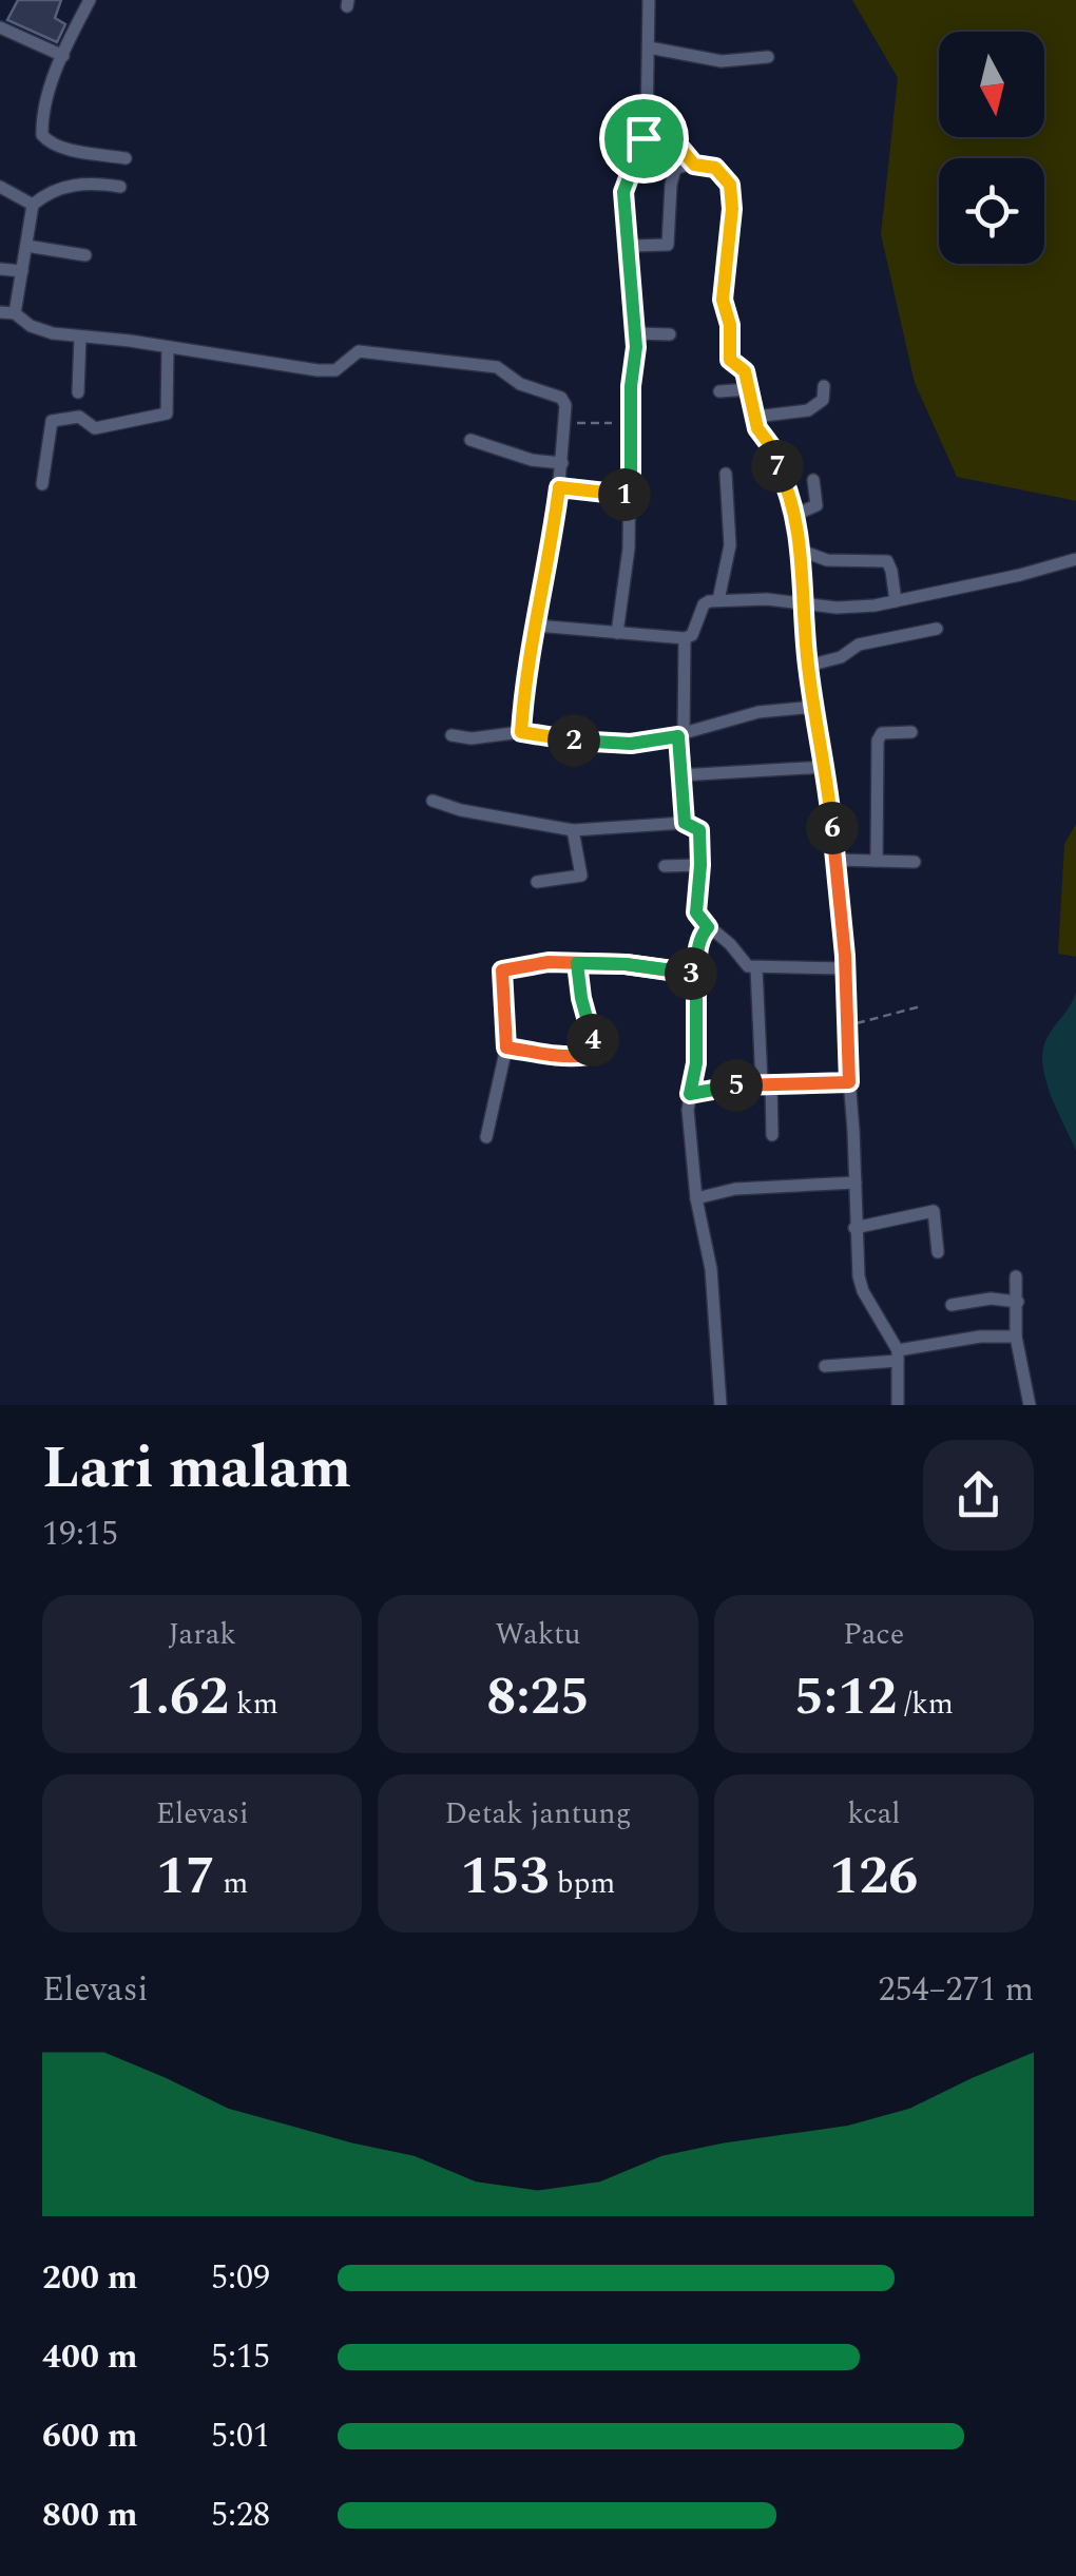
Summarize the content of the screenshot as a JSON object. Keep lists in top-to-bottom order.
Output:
{
  "north": "bottom",
  "page": {
    "pins": [
      "7",
      "1",
      "2",
      "6",
      "3",
      "4",
      "5"
    ],
    "heading": ["Lari malam", "19:15"],
    "stats": [
      ["Jarak", "1.62 km"],
      ["Waktu", "8:25"],
      ["Pace", "5:12 /km"],
      ["Elevasi", "17 m"],
      ["Detak jantung", "153 bpm"],
      ["kcal", "126"]
    ],
    "chart": ["Elevasi", "254–271 m"],
    "list": [
      {
        "name": "200 m",
        "note": "5:09"
      },
      {
        "name": "400 m",
        "note": "5:15"
      },
      {
        "name": "600 m",
        "note": "5:01"
      },
      {
        "name": "800 m",
        "note": "5:28"
      }
    ]
  }
}
